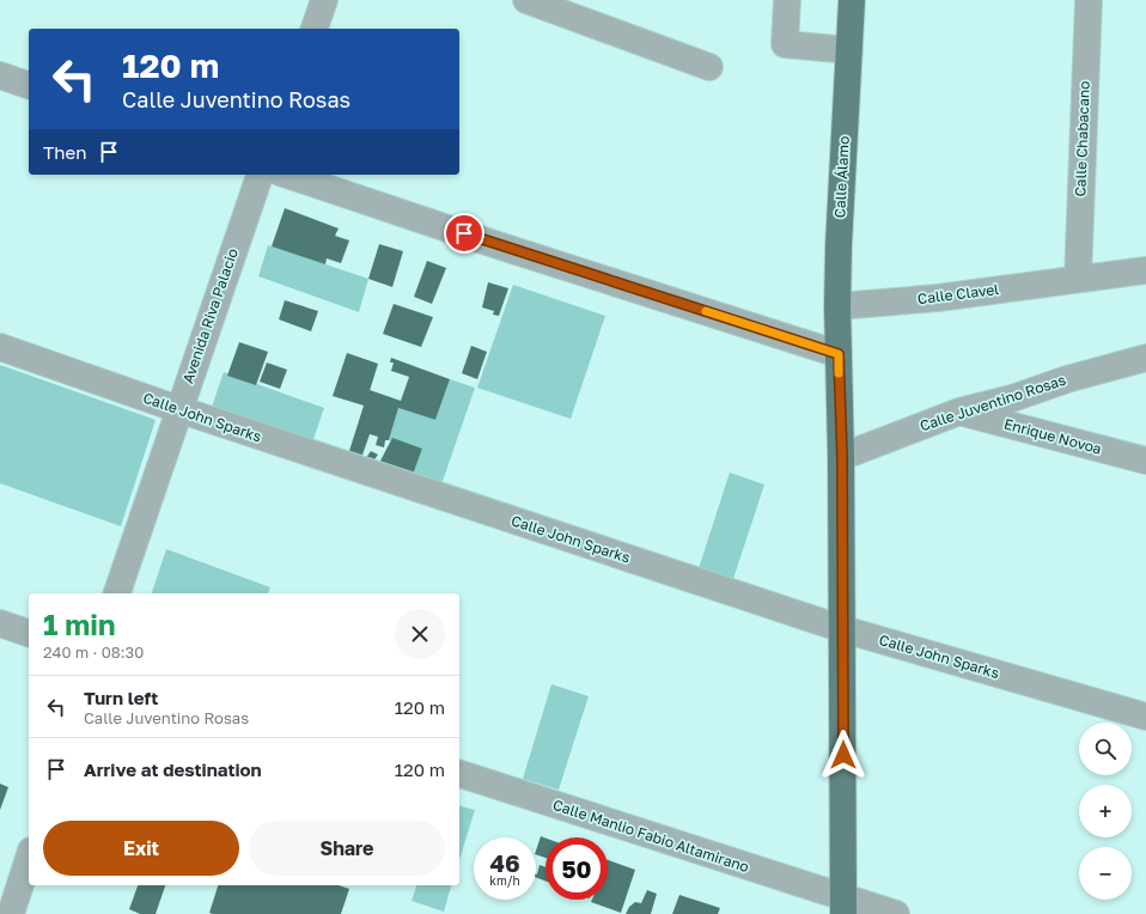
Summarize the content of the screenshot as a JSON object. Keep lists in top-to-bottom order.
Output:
{
  "streets": {
    "main road": ["Calle Álamo"],
    "street": [
      "Calle Chabacano",
      "Calle Clavel",
      "Avenida Riva Palacio",
      "Calle Juventino Rosas",
      "Calle John Sparks",
      "Enrique Novoa",
      "Calle Manlio Fabio Altamirano"
    ]
  },
  "crossings": [
    ["Calle Chabacano", "Calle Clavel"],
    ["Calle Álamo", "Calle Clavel"],
    ["Calle Álamo", "Calle Juventino Rosas"],
    ["Calle Álamo", "Calle John Sparks"],
    ["Calle Álamo", "Calle Manlio Fabio Altamirano"],
    ["Avenida Riva Palacio", "Calle John Sparks"],
    ["Calle Juventino Rosas", "Enrique Novoa"]
  ],
  "page": {
    "turn": ["120 m", "Calle Juventino Rosas"],
    "then": "Then",
    "heading": ["1 min", "240 m · 08:30"],
    "list": [
      {
        "name": "Turn left",
        "note": "Calle Juventino Rosas",
        "value": "120 m"
      },
      {
        "name": "Arrive at destination",
        "value": "120 m"
      }
    ],
    "map_buttons": ["+", "−"],
    "buttons": ["Exit", "Share"],
    "speed": "46 km/h",
    "limit": "50"
  }
}
